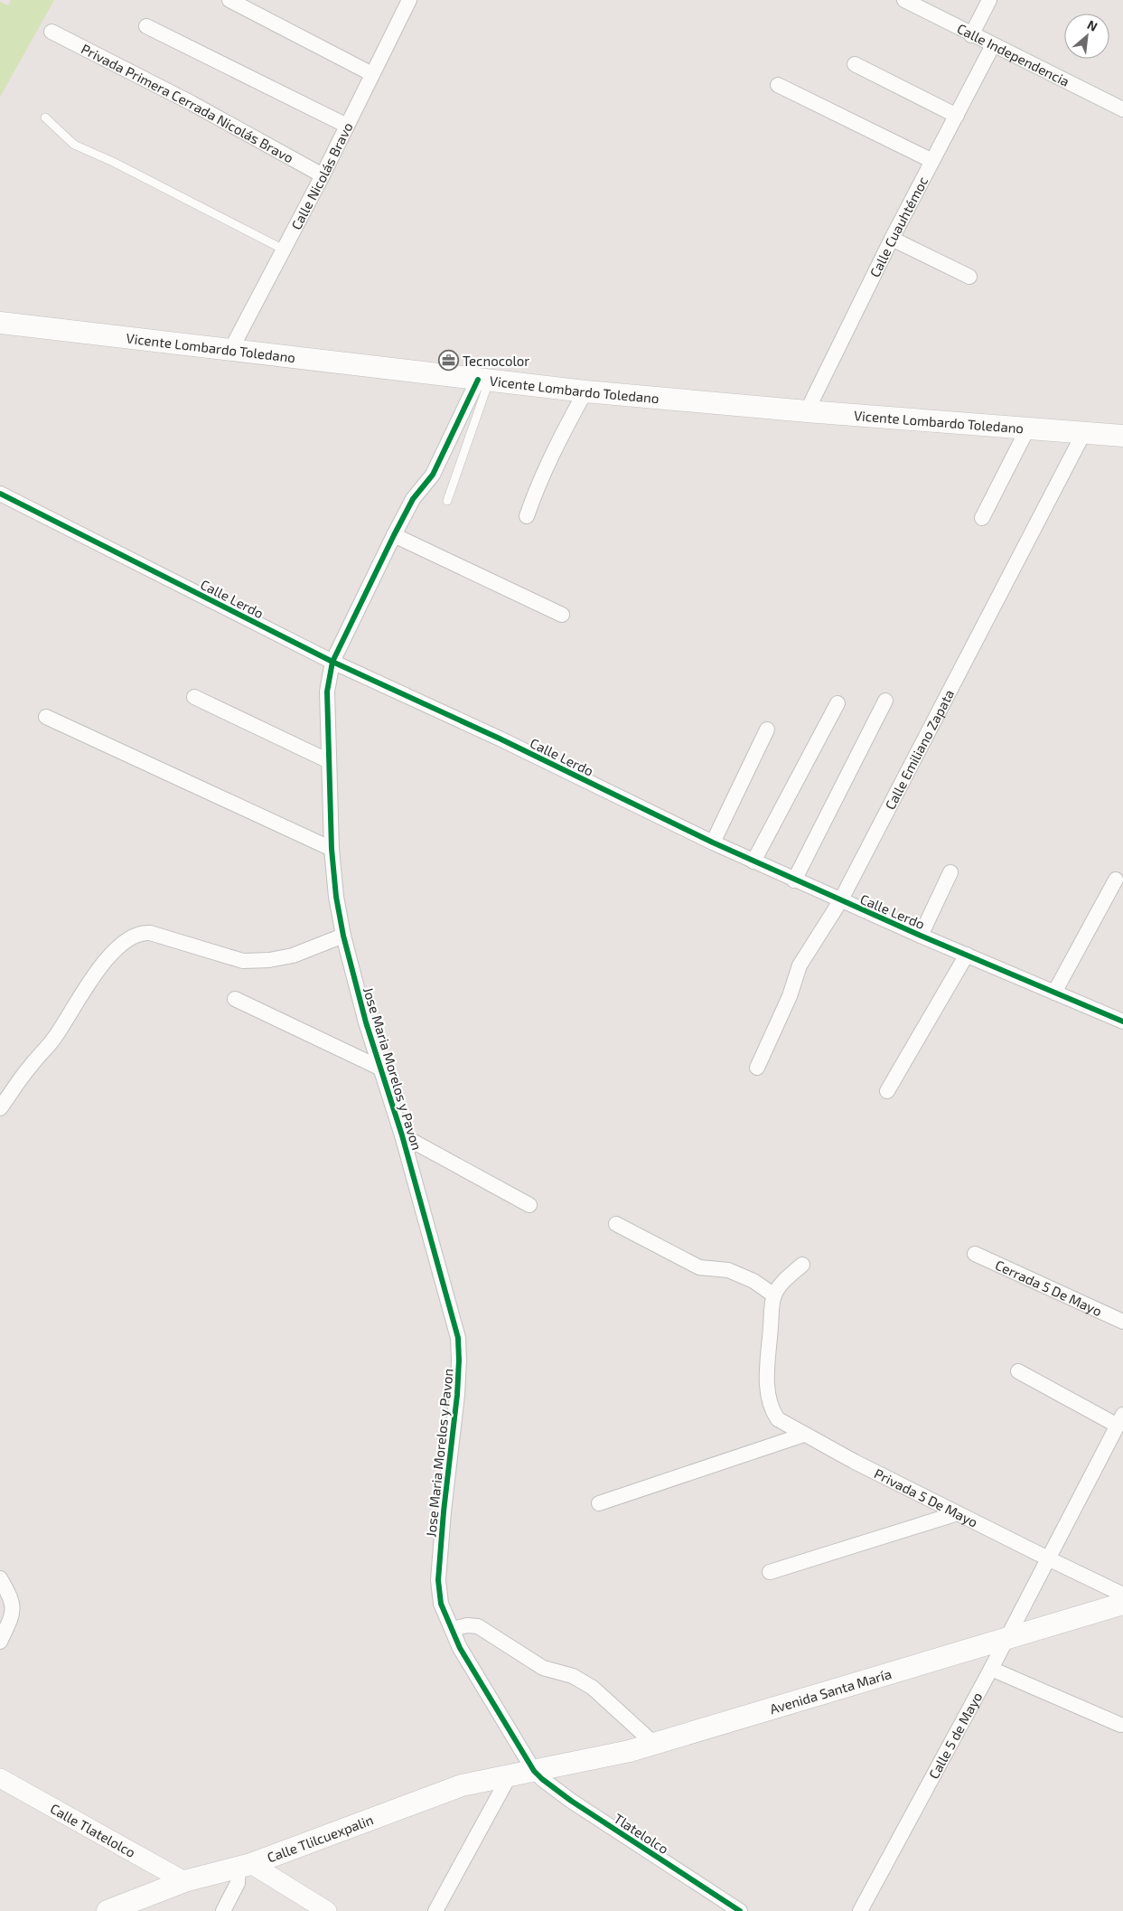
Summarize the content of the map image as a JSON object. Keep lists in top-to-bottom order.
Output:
{
  "streets": {
    "main road": ["Vicente Lombardo Toledano", "Avenida Santa María", "Calle Tlilcuexpalin"],
    "street": [
      "Calle Independencia",
      "Privada Primera Cerrada Nicolás Bravo",
      "Calle Nicolás Bravo",
      "Calle Cuauhtémoc",
      "Calle Lerdo",
      "Calle Emiliano Zapata",
      "Jose Maria Morelos y Pavon",
      "Cerrada 5 De Mayo",
      "Privada 5 De Mayo",
      "Calle 5 de Mayo",
      "Calle Tlatelolco",
      "Tlatelolco"
    ]
  },
  "crossings": [
    ["Calle Independencia", "Calle Cuauhtémoc"],
    ["Privada Primera Cerrada Nicolás Bravo", "Calle Nicolás Bravo"],
    ["Calle Nicolás Bravo", "Vicente Lombardo Toledano"],
    ["Calle Cuauhtémoc", "Vicente Lombardo Toledano"],
    ["Vicente Lombardo Toledano", "Calle Emiliano Zapata"],
    ["Vicente Lombardo Toledano", "Jose Maria Morelos y Pavon"],
    ["Calle Lerdo", "Calle Emiliano Zapata"],
    ["Calle Lerdo", "Jose Maria Morelos y Pavon"],
    ["Jose Maria Morelos y Pavon", "Avenida Santa María"],
    ["Jose Maria Morelos y Pavon", "Tlatelolco"],
    ["Jose Maria Morelos y Pavon", "Calle Tlilcuexpalin"],
    ["Privada 5 De Mayo", "Calle 5 de Mayo"],
    ["Avenida Santa María", "Calle 5 de Mayo"],
    ["Avenida Santa María", "Tlatelolco"],
    ["Avenida Santa María", "Calle Tlilcuexpalin"],
    ["Calle Tlatelolco", "Calle Tlilcuexpalin"],
    ["Tlatelolco", "Calle Tlilcuexpalin"]
  ],
  "places": {
    "office": ["Tecnocolor"]
  },
  "north": "top right"
}
